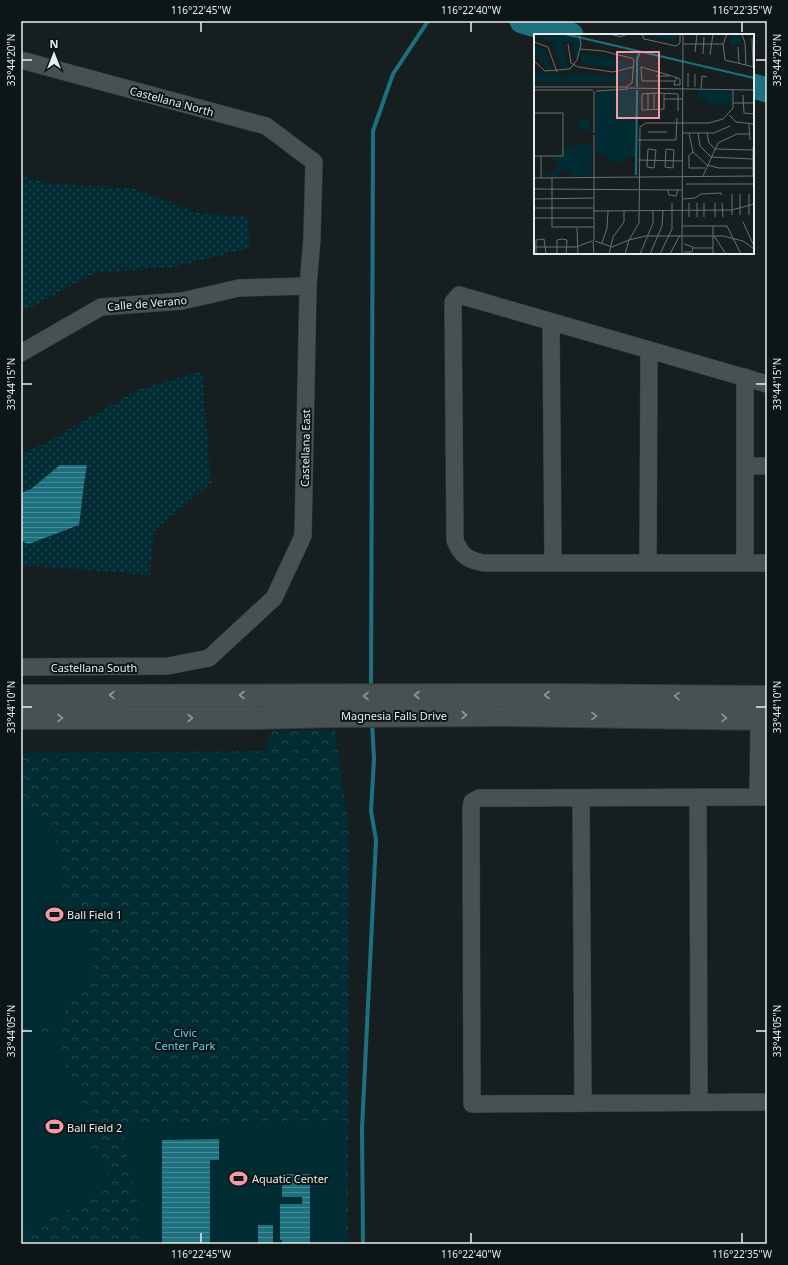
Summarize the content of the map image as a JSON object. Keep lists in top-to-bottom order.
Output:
{
  "streets": {
    "street": [
      "Castellana North",
      "Calle de Verano",
      "Castellana East",
      "Castellana South",
      "Magnesia Falls Drive"
    ]
  },
  "crossings": [
    ["Castellana North", "Castellana East"],
    ["Calle de Verano", "Castellana East"],
    ["Castellana East", "Castellana South"]
  ],
  "parks": ["Civic Center Park"],
  "places": {
    "sports": ["Ball Field 1", "Ball Field 2", "Aquatic Center"]
  },
  "north": "top",
  "coordinates": [
    "116°22'45\"W",
    "116°22'40\"W",
    "116°22'35\"W",
    "33°44'20\"N",
    "33°44'15\"N",
    "33°44'10\"N",
    "33°44'05\"N"
  ]
}
